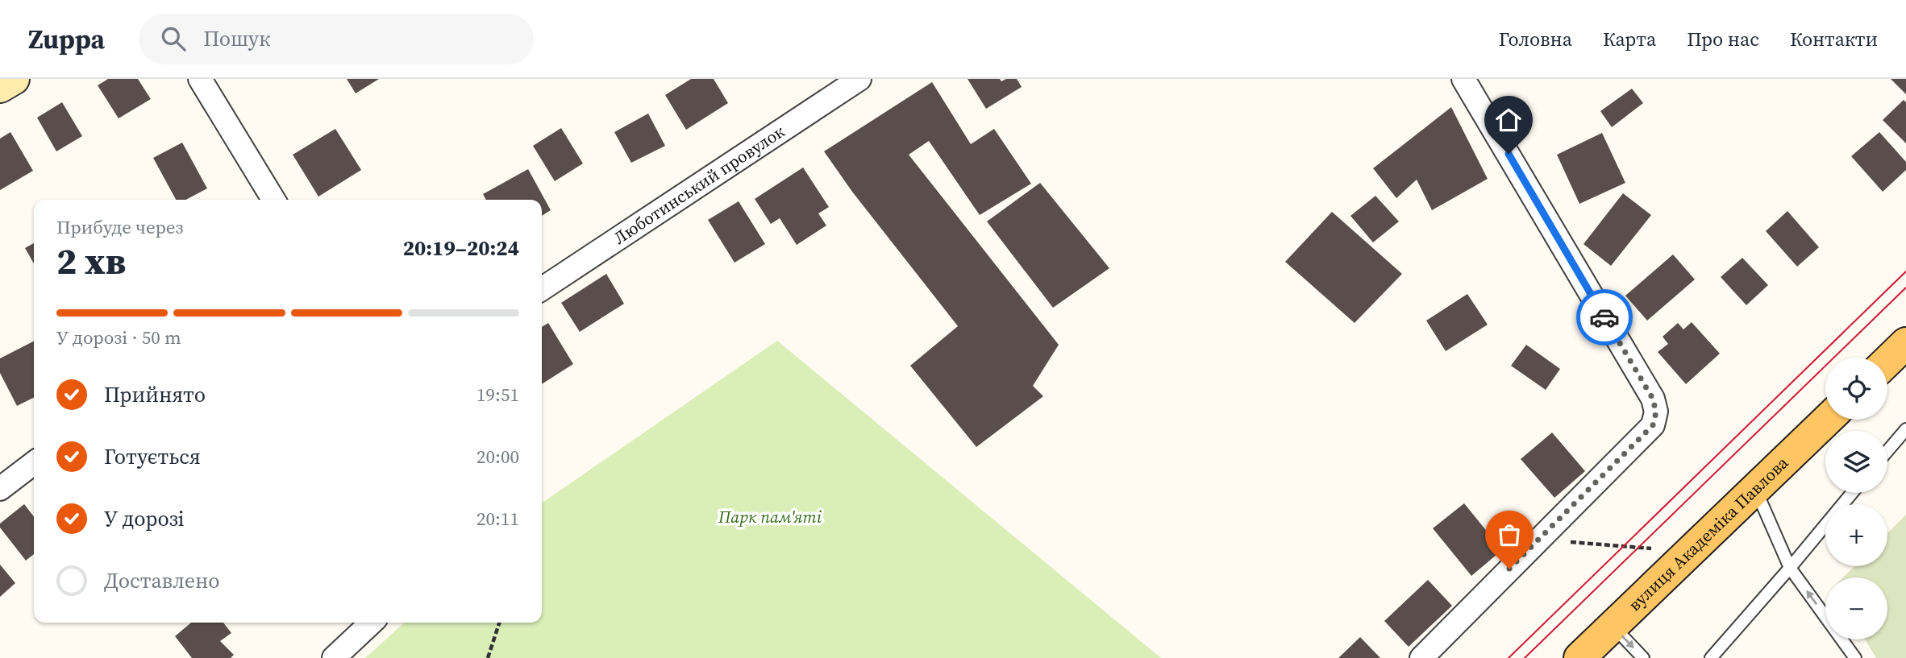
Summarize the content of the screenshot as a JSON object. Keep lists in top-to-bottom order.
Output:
{
  "streets": {
    "main road": ["вулиця Академіка Павлова"],
    "street": ["Люботинський провулок"]
  },
  "parks": ["Парк пам'яті"],
  "page": {
    "header": "Zuppa",
    "search": "Пошук",
    "nav": [
      "Головна",
      "Карта",
      "Про нас",
      "Контакти"
    ],
    "heading": ["2 хв", "Прибуде через", "20:19–20:24"],
    "bar": "У дорозі · 50 m",
    "map_buttons": ["+", "−"],
    "list": [
      ["Прийнято", "19:51"],
      ["Готується", "20:00"],
      ["У дорозі", "20:11"],
      "Доставлено"
    ]
  }
}
